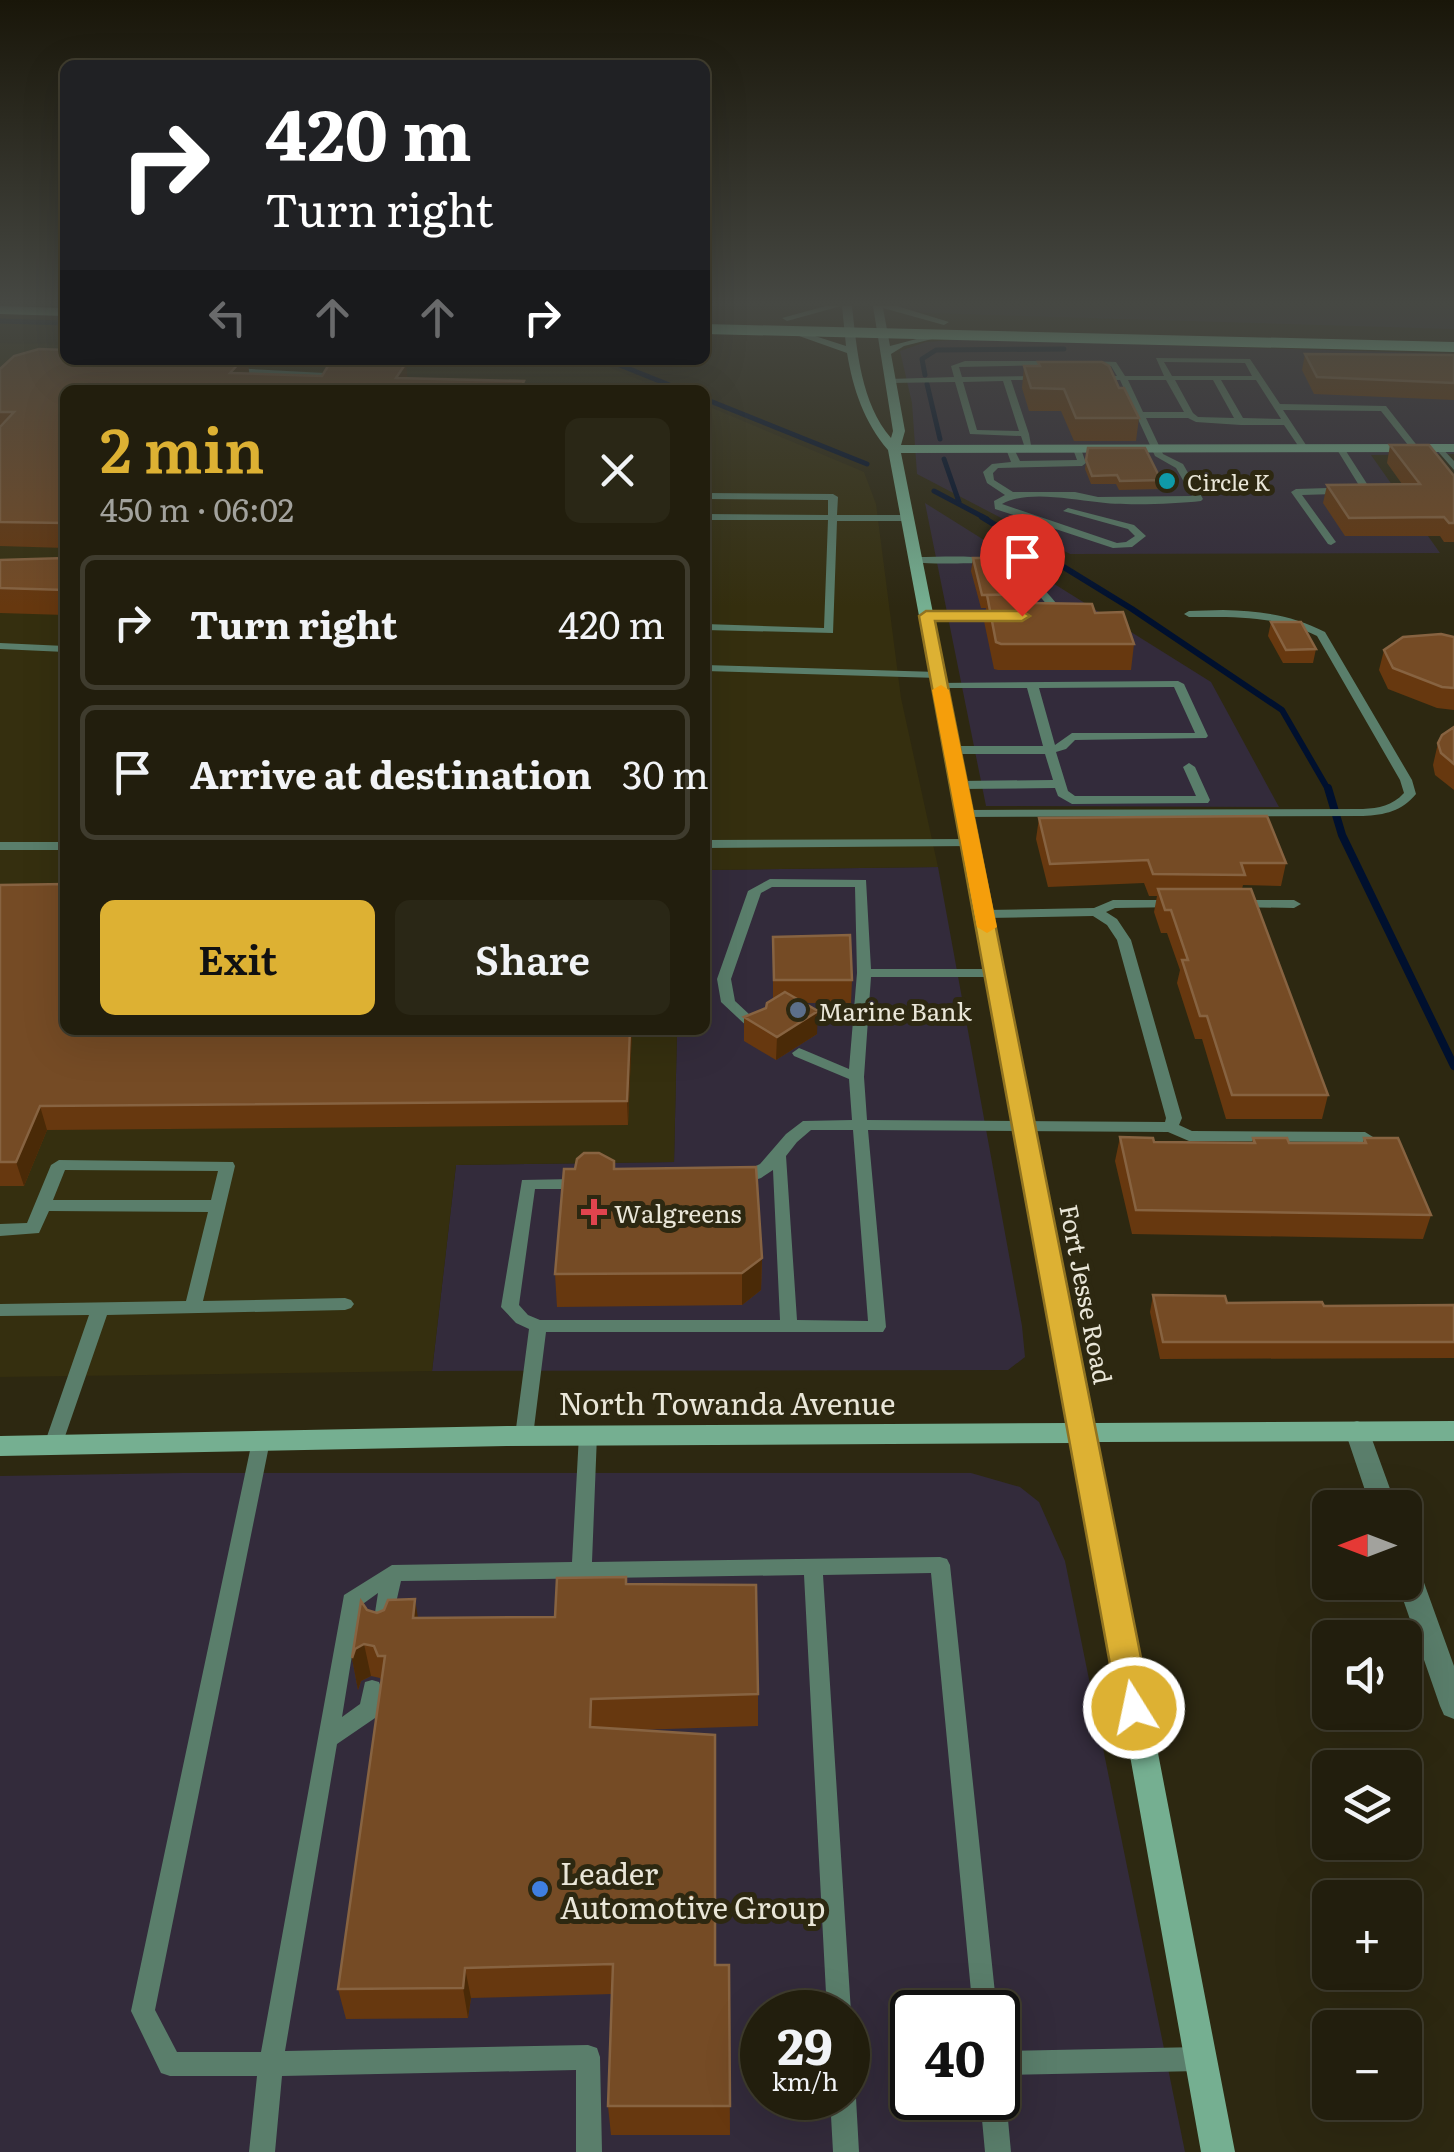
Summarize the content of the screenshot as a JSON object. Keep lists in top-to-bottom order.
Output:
{
  "streets": {
    "main road": ["Fort Jesse Road", "North Towanda Avenue"]
  },
  "crossings": [
    ["Fort Jesse Road", "North Towanda Avenue"]
  ],
  "places": {
    "other": ["Circle K", "Marine Bank", "Leader Automotive Group"],
    "health": ["Walgreens"]
  },
  "north": "left",
  "page": {
    "turn": ["420 m", "Turn right"],
    "heading": ["2 min", "450 m · 06:02"],
    "list": [
      {
        "name": "Turn right",
        "value": "420 m"
      },
      {
        "name": "Arrive at destination",
        "value": "30 m"
      }
    ],
    "buttons": ["Exit", "Share"],
    "map_buttons": ["+", "−"],
    "speed": "29 km/h",
    "limit": "40"
  }
}
